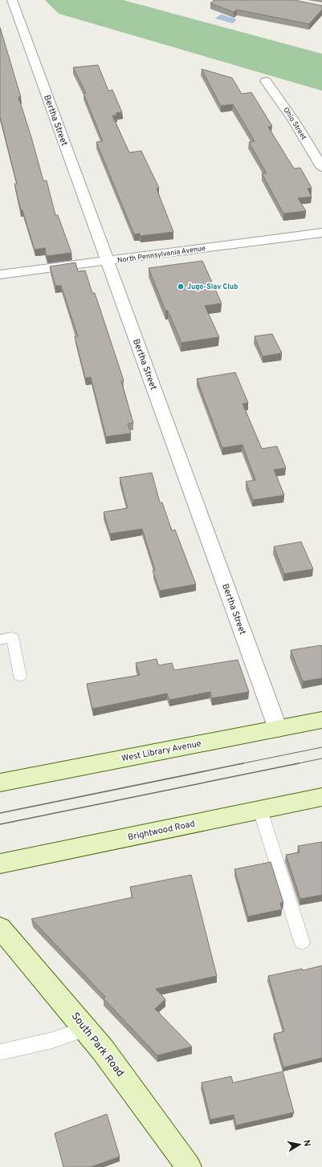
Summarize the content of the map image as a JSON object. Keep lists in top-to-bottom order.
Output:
{
  "streets": {
    "street": [
      "Bertha Street",
      "Ohio Street",
      "North Pennsylvania Avenue",
      "West Library Avenue",
      "Brightwood Road",
      "South Park Road"
    ]
  },
  "crossings": [
    ["Bertha Street", "North Pennsylvania Avenue"],
    ["Bertha Street", "West Library Avenue"]
  ],
  "places": ["Jugo-Slav Club"],
  "north": "right"
}
